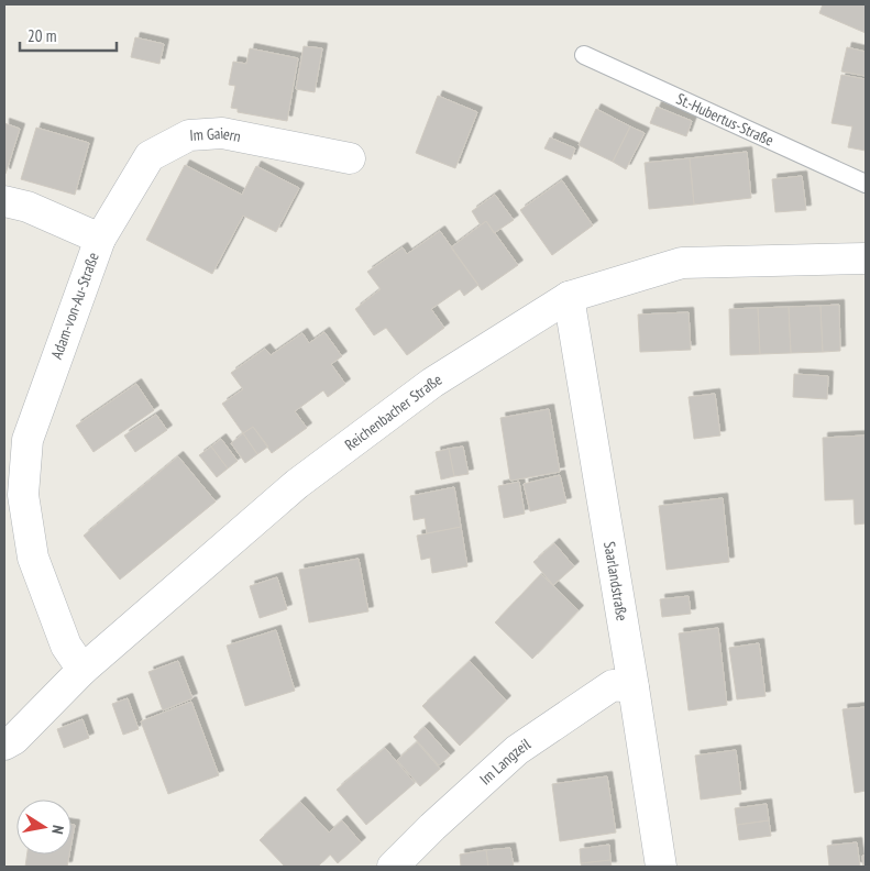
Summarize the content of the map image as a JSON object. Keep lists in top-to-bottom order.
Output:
{
  "streets": {
    "street": [
      "Im Gaiern",
      "Adam-von-Au-Straße",
      "Reichenbacher Straße",
      "Saarlandstraße",
      "Im Langzeil"
    ],
    "lane": ["St.-Hubertus-Straße"]
  },
  "crossings": [
    ["Im Gaiern", "Adam-von-Au-Straße"],
    ["Adam-von-Au-Straße", "Reichenbacher Straße"],
    ["Reichenbacher Straße", "Saarlandstraße"],
    ["Saarlandstraße", "Im Langzeil"]
  ],
  "scale_bar": "20 m",
  "north": "right"
}
